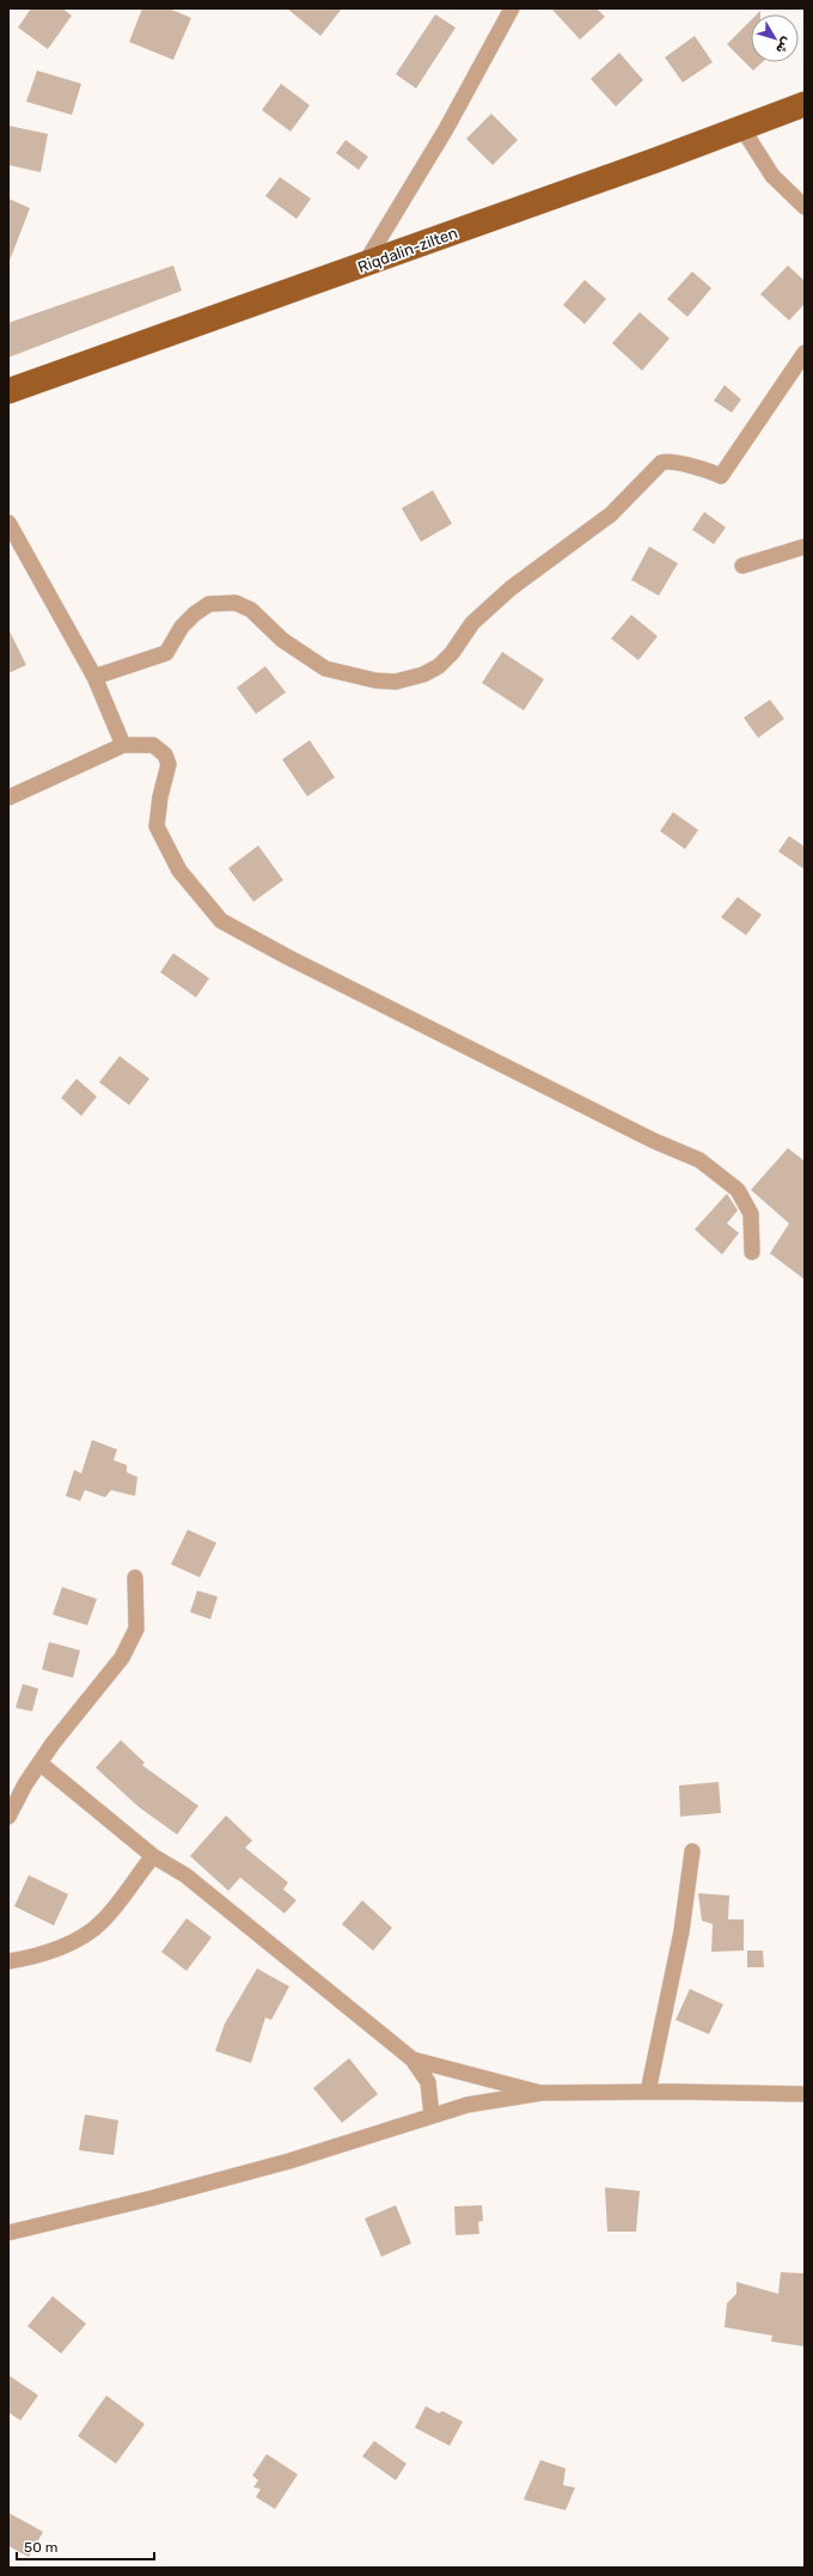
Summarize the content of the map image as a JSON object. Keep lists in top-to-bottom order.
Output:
{
  "streets": {
    "main road": ["Riqdalin-zilten"]
  },
  "scale_bar": "50 m",
  "north": "bottom right"
}
